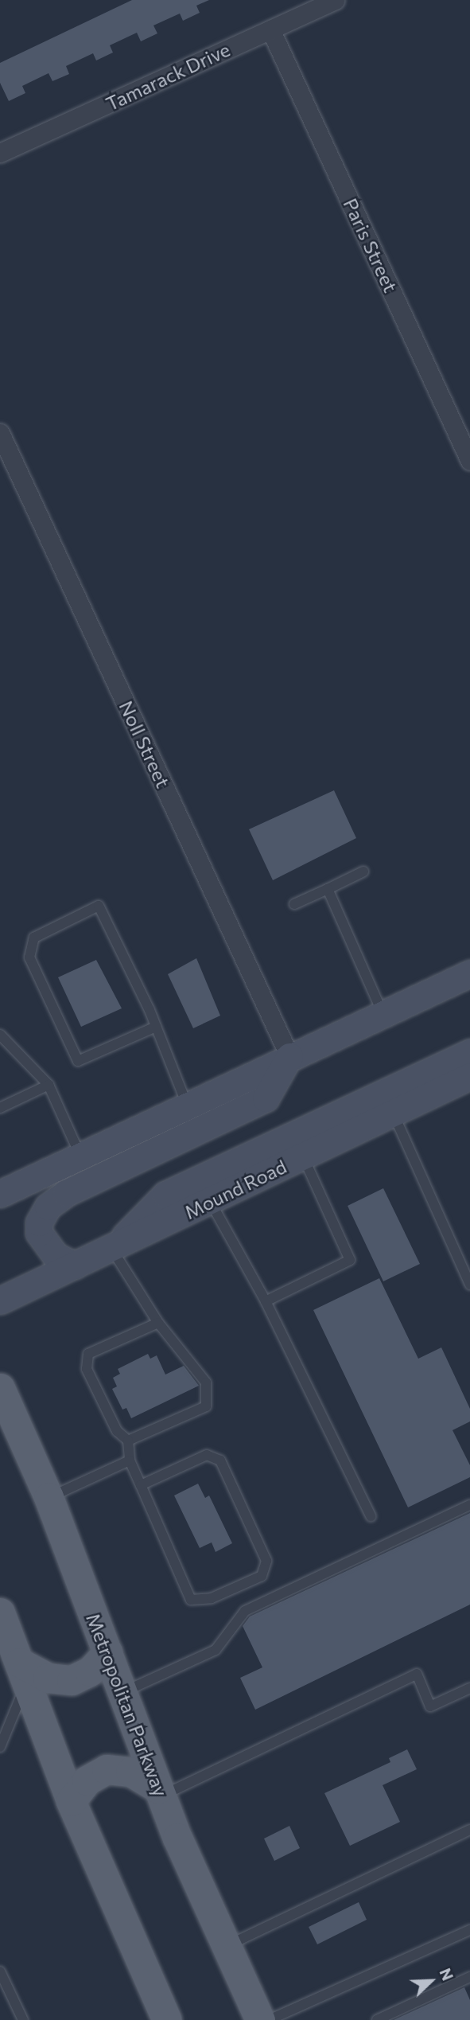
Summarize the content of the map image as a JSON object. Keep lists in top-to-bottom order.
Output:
{
  "streets": {
    "main road": ["Mound Road", "Metropolitan Parkway"],
    "street": ["Tamarack Drive", "Paris Street", "Noll Street"]
  },
  "crossings": [
    ["Tamarack Drive", "Paris Street"]
  ],
  "north": "top right"
}
